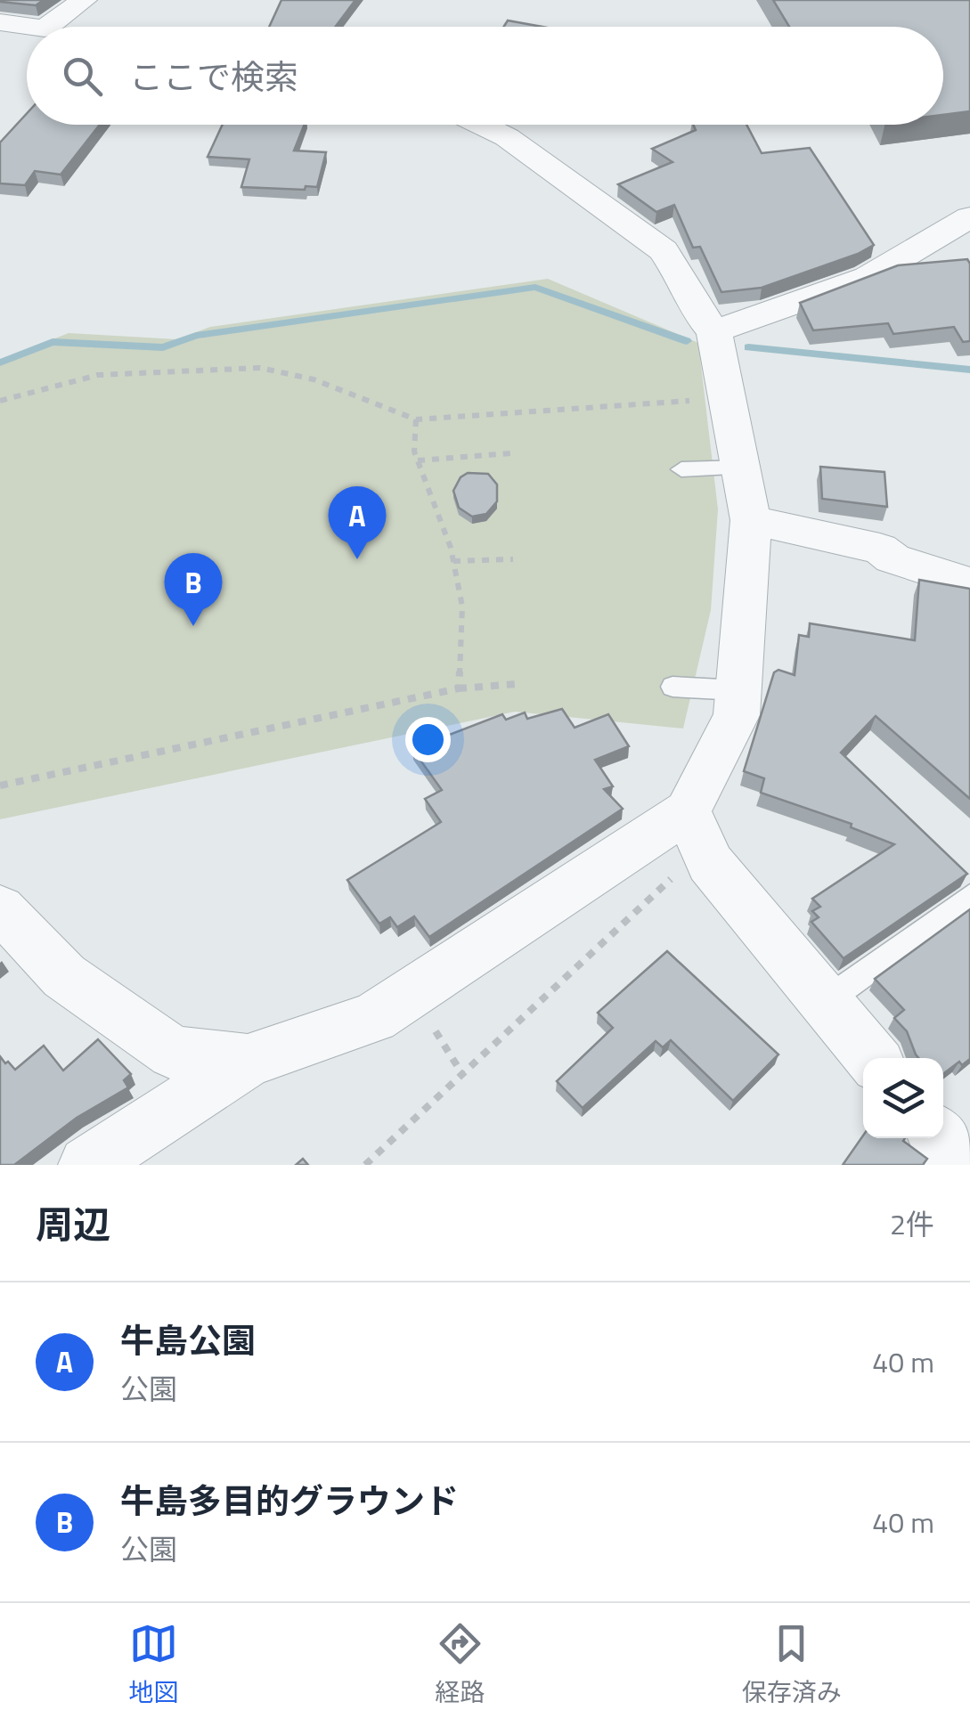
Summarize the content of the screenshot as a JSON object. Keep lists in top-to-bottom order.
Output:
{
  "page": {
    "search": "ここで検索",
    "pins": ["A", "B"],
    "heading": ["周辺", "2件"],
    "list": [
      {
        "mark": "A",
        "name": "牛島公園",
        "note": "公園",
        "value": "40 m"
      },
      {
        "mark": "B",
        "name": "牛島多目的グラウンド",
        "note": "公園",
        "value": "40 m"
      }
    ],
    "nav": ["地図", "経路", "保存済み"]
  }
}
